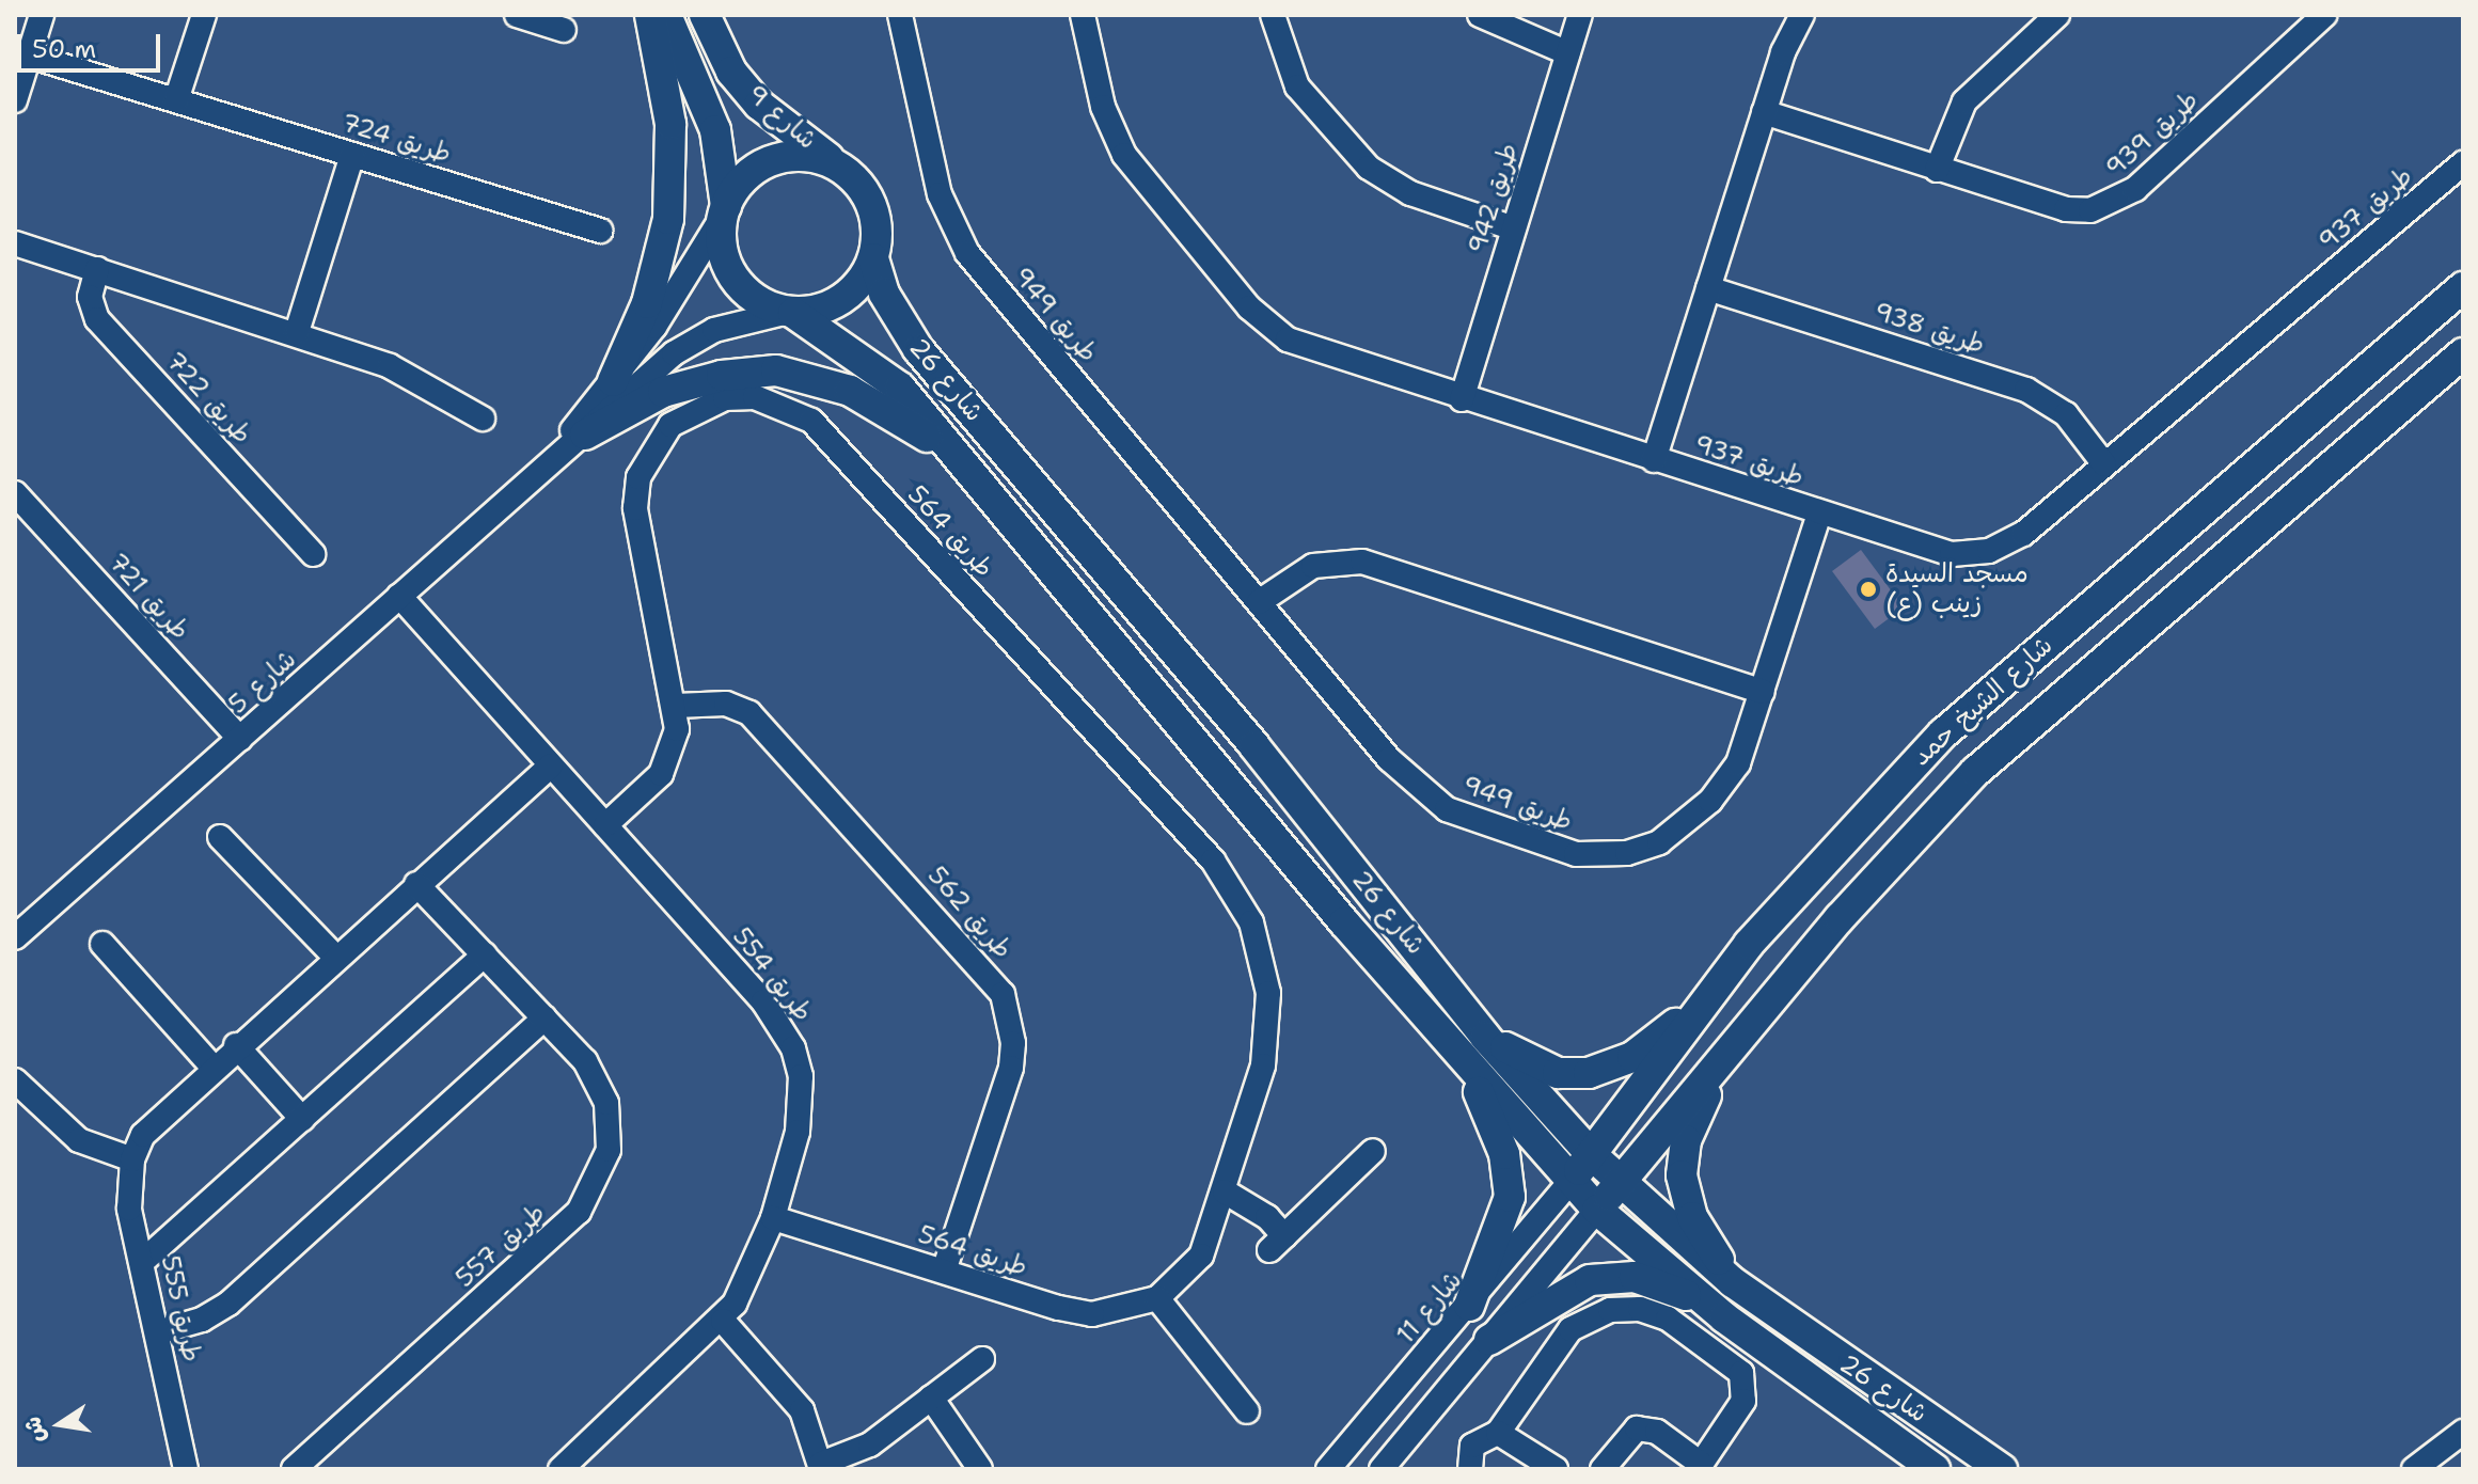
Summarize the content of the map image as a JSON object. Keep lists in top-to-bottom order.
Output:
{
  "streets": {
    "main road": ["شارع 9", "شارع 26", "شارع الشيخ حمد"],
    "street": [
      "طريق 939",
      "طريق 724",
      "طريق 942",
      "طريق 937",
      "طريق 949",
      "طريق 938",
      "طريق 722",
      "طريق 564",
      "طريق 721",
      "شارع 5",
      "طريق 562",
      "طريق 554",
      "طريق 557",
      "شارع 11",
      "طريق 555"
    ]
  },
  "crossings": [
    ["شارع 9", "شارع 26"],
    ["شارع 9", "شارع 5"],
    ["طريق 942", "طريق 937"],
    ["طريق 937", "طريق 949"],
    ["طريق 937", "طريق 938"],
    ["شارع 26", "شارع 5"],
    ["شارع 26", "شارع الشيخ حمد"],
    ["شارع 26", "شارع 11"],
    ["طريق 564", "طريق 562"],
    ["طريق 564", "طريق 554"],
    ["طريق 721", "شارع 5"],
    ["شارع 5", "طريق 554"],
    ["شارع الشيخ حمد", "شارع 11"],
    ["طريق 554", "طريق 555"],
    ["طريق 557", "طريق 555"]
  ],
  "places": ["مسجد السيدة زينب (ع)"],
  "scale_bar": "50 m",
  "north": "left"
}
